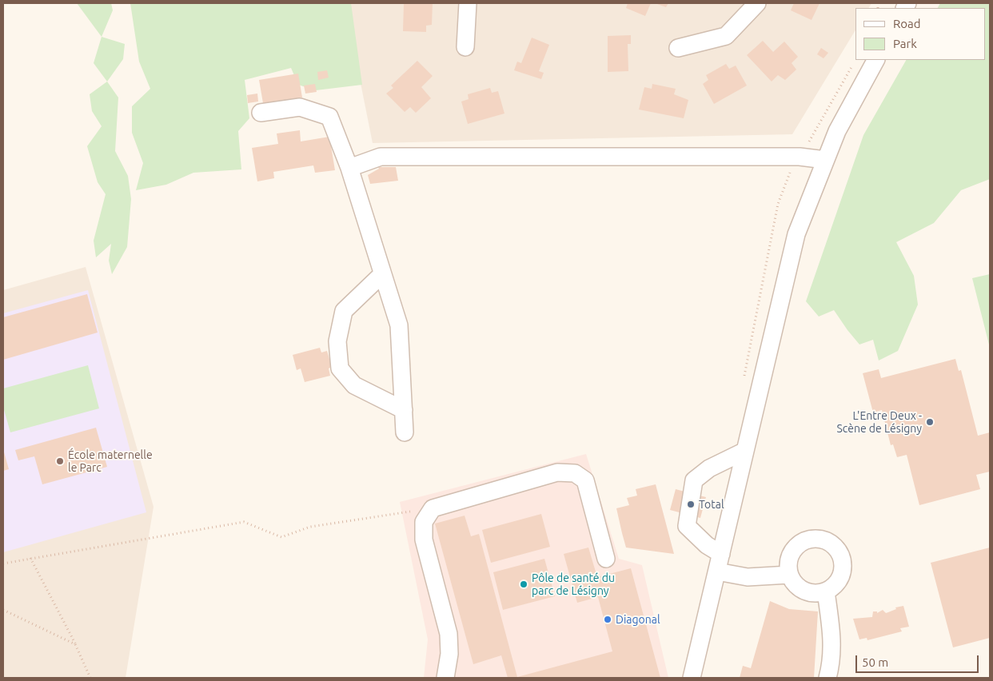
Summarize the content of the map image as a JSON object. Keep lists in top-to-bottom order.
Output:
{
  "places": [
    "L'Entre Deux - Scène de Lésigny",
    "École maternelle le Parc",
    "Total",
    "Pôle de santé du parc de Lésigny",
    "Diagonal"
  ],
  "legend": ["Road", "Park"],
  "scale_bar": "50 m"
}
